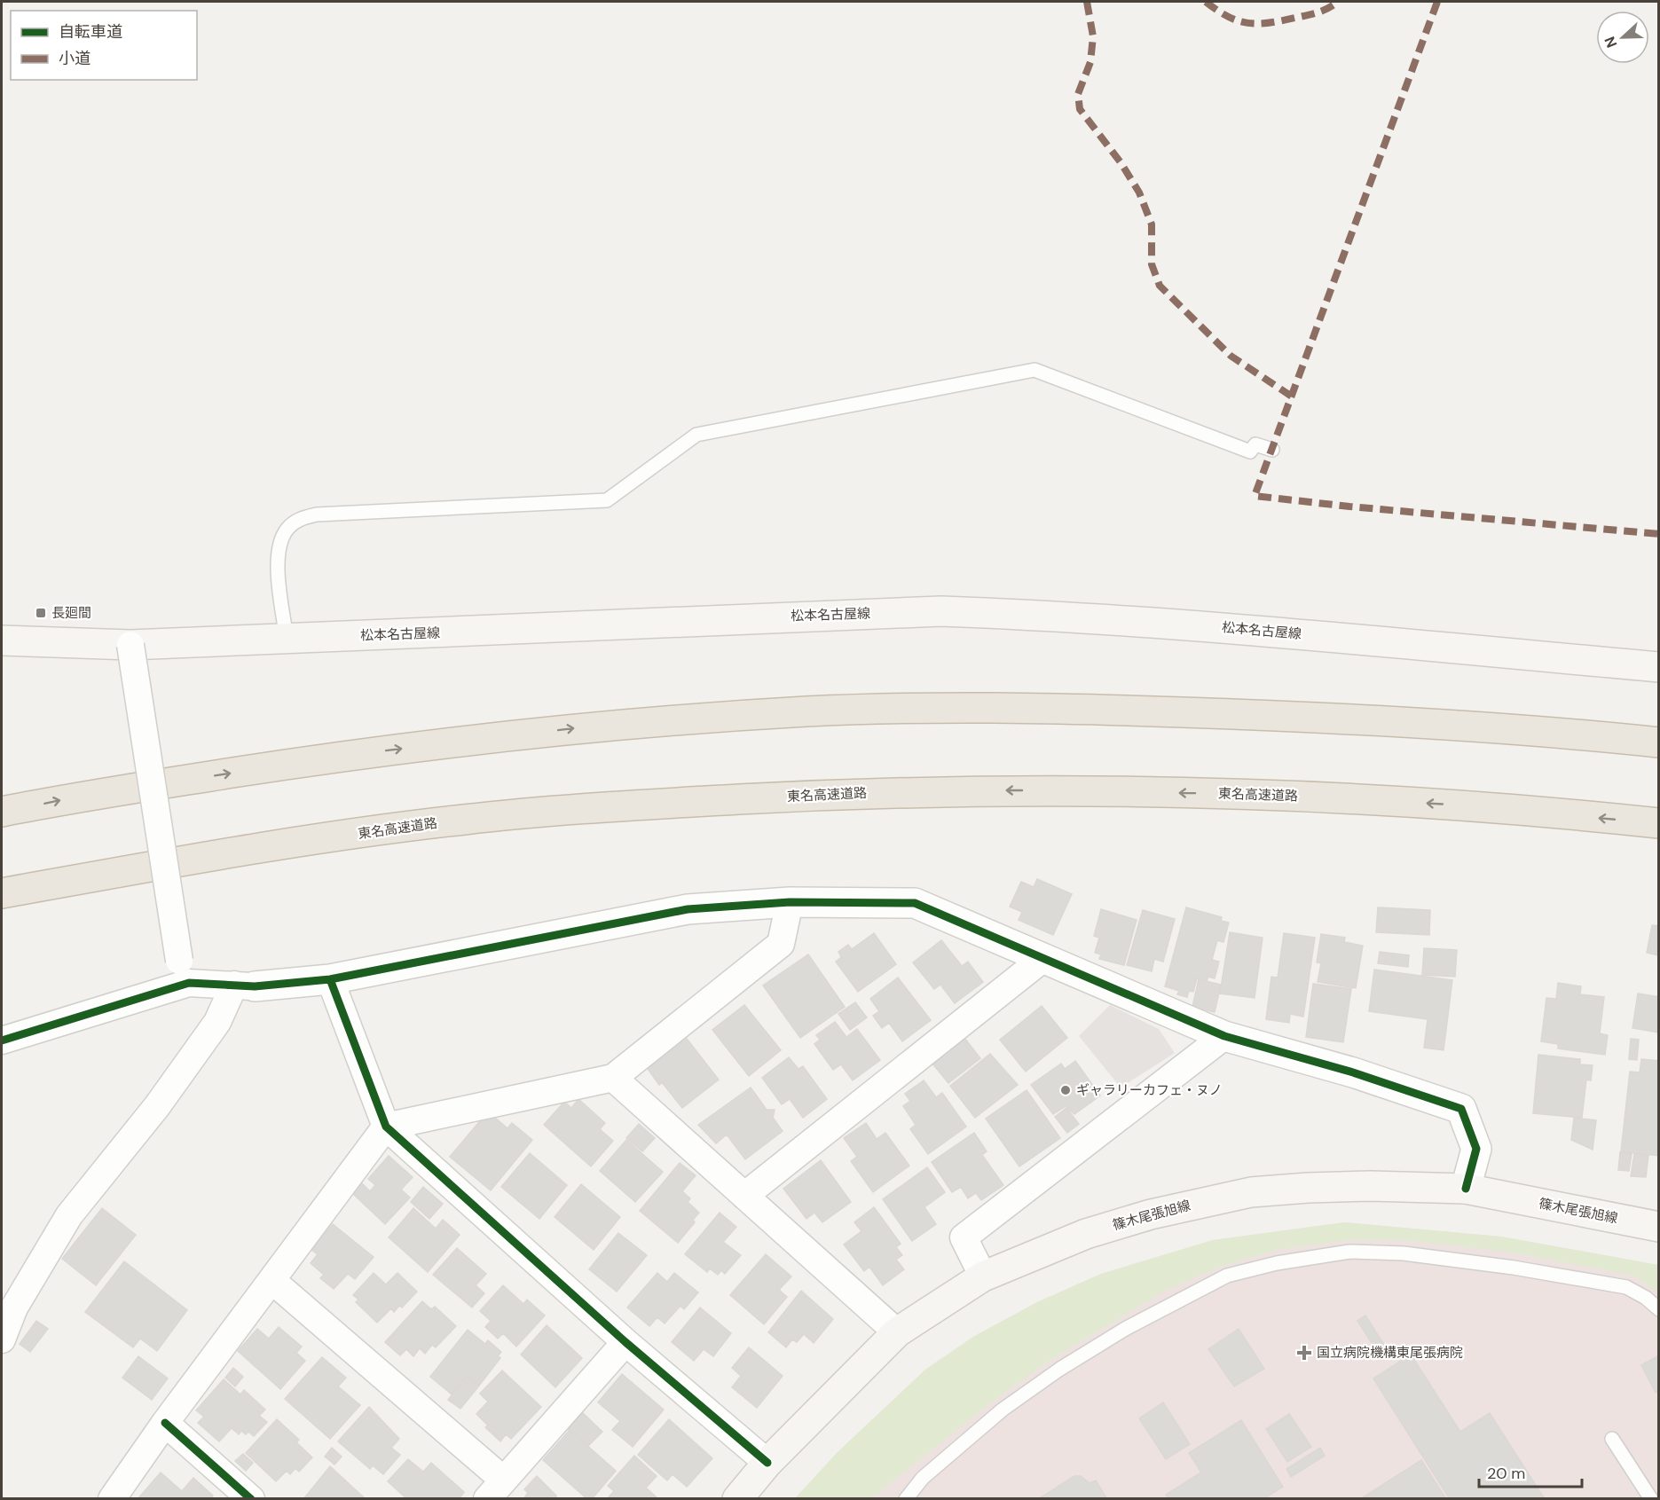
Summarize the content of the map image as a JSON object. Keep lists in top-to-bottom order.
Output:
{
  "streets": {
    "highway": ["東名高速道路"],
    "main road": ["松本名古屋線", "篠木尾張旭線"]
  },
  "places": {
    "transit": ["長廻間"],
    "other": ["ギャラリーカフェ・ヌノ"],
    "health": ["国立病院機構東尾張病院"]
  },
  "legend": ["自転車道", "小道"],
  "scale_bar": "20 m",
  "north": "left"
}
